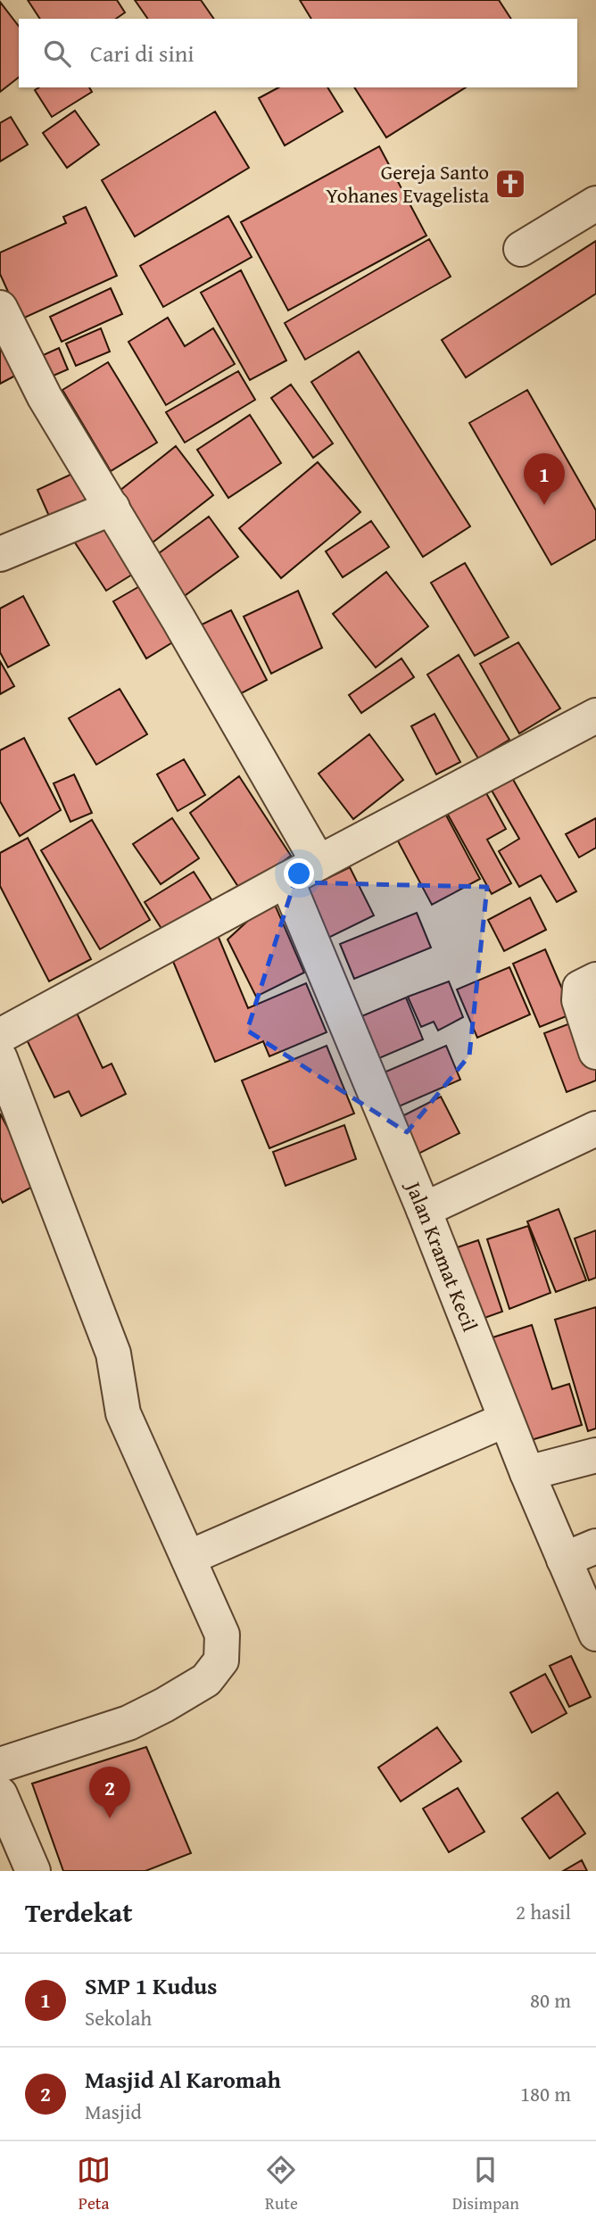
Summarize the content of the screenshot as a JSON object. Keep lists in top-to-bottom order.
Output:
{
  "streets": {
    "street": ["Jalan Kramat Kecil"]
  },
  "places": {
    "church": ["Gereja Santo Yohanes Evagelista"]
  },
  "page": {
    "search": "Cari di sini",
    "pins": ["1", "2"],
    "heading": ["Terdekat", "2 hasil"],
    "list": [
      {
        "mark": "1",
        "name": "SMP 1 Kudus",
        "note": "Sekolah",
        "value": "80 m"
      },
      {
        "mark": "2",
        "name": "Masjid Al Karomah",
        "note": "Masjid",
        "value": "180 m"
      }
    ],
    "nav": ["Peta", "Rute", "Disimpan"]
  }
}
